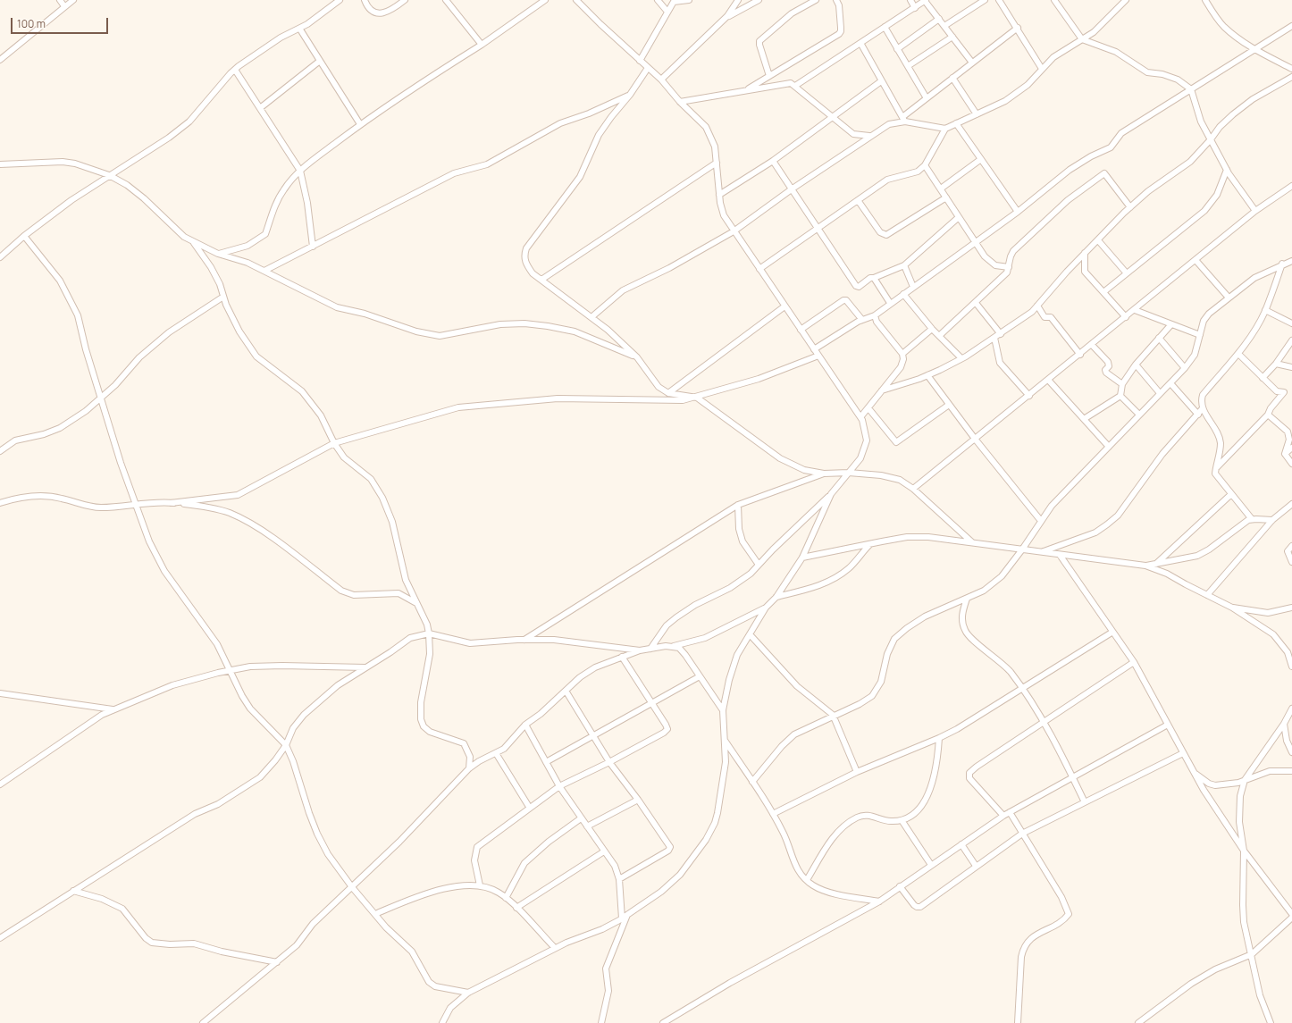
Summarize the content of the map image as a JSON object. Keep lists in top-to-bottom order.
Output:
{
  "scale_bar": "100 m"
}
